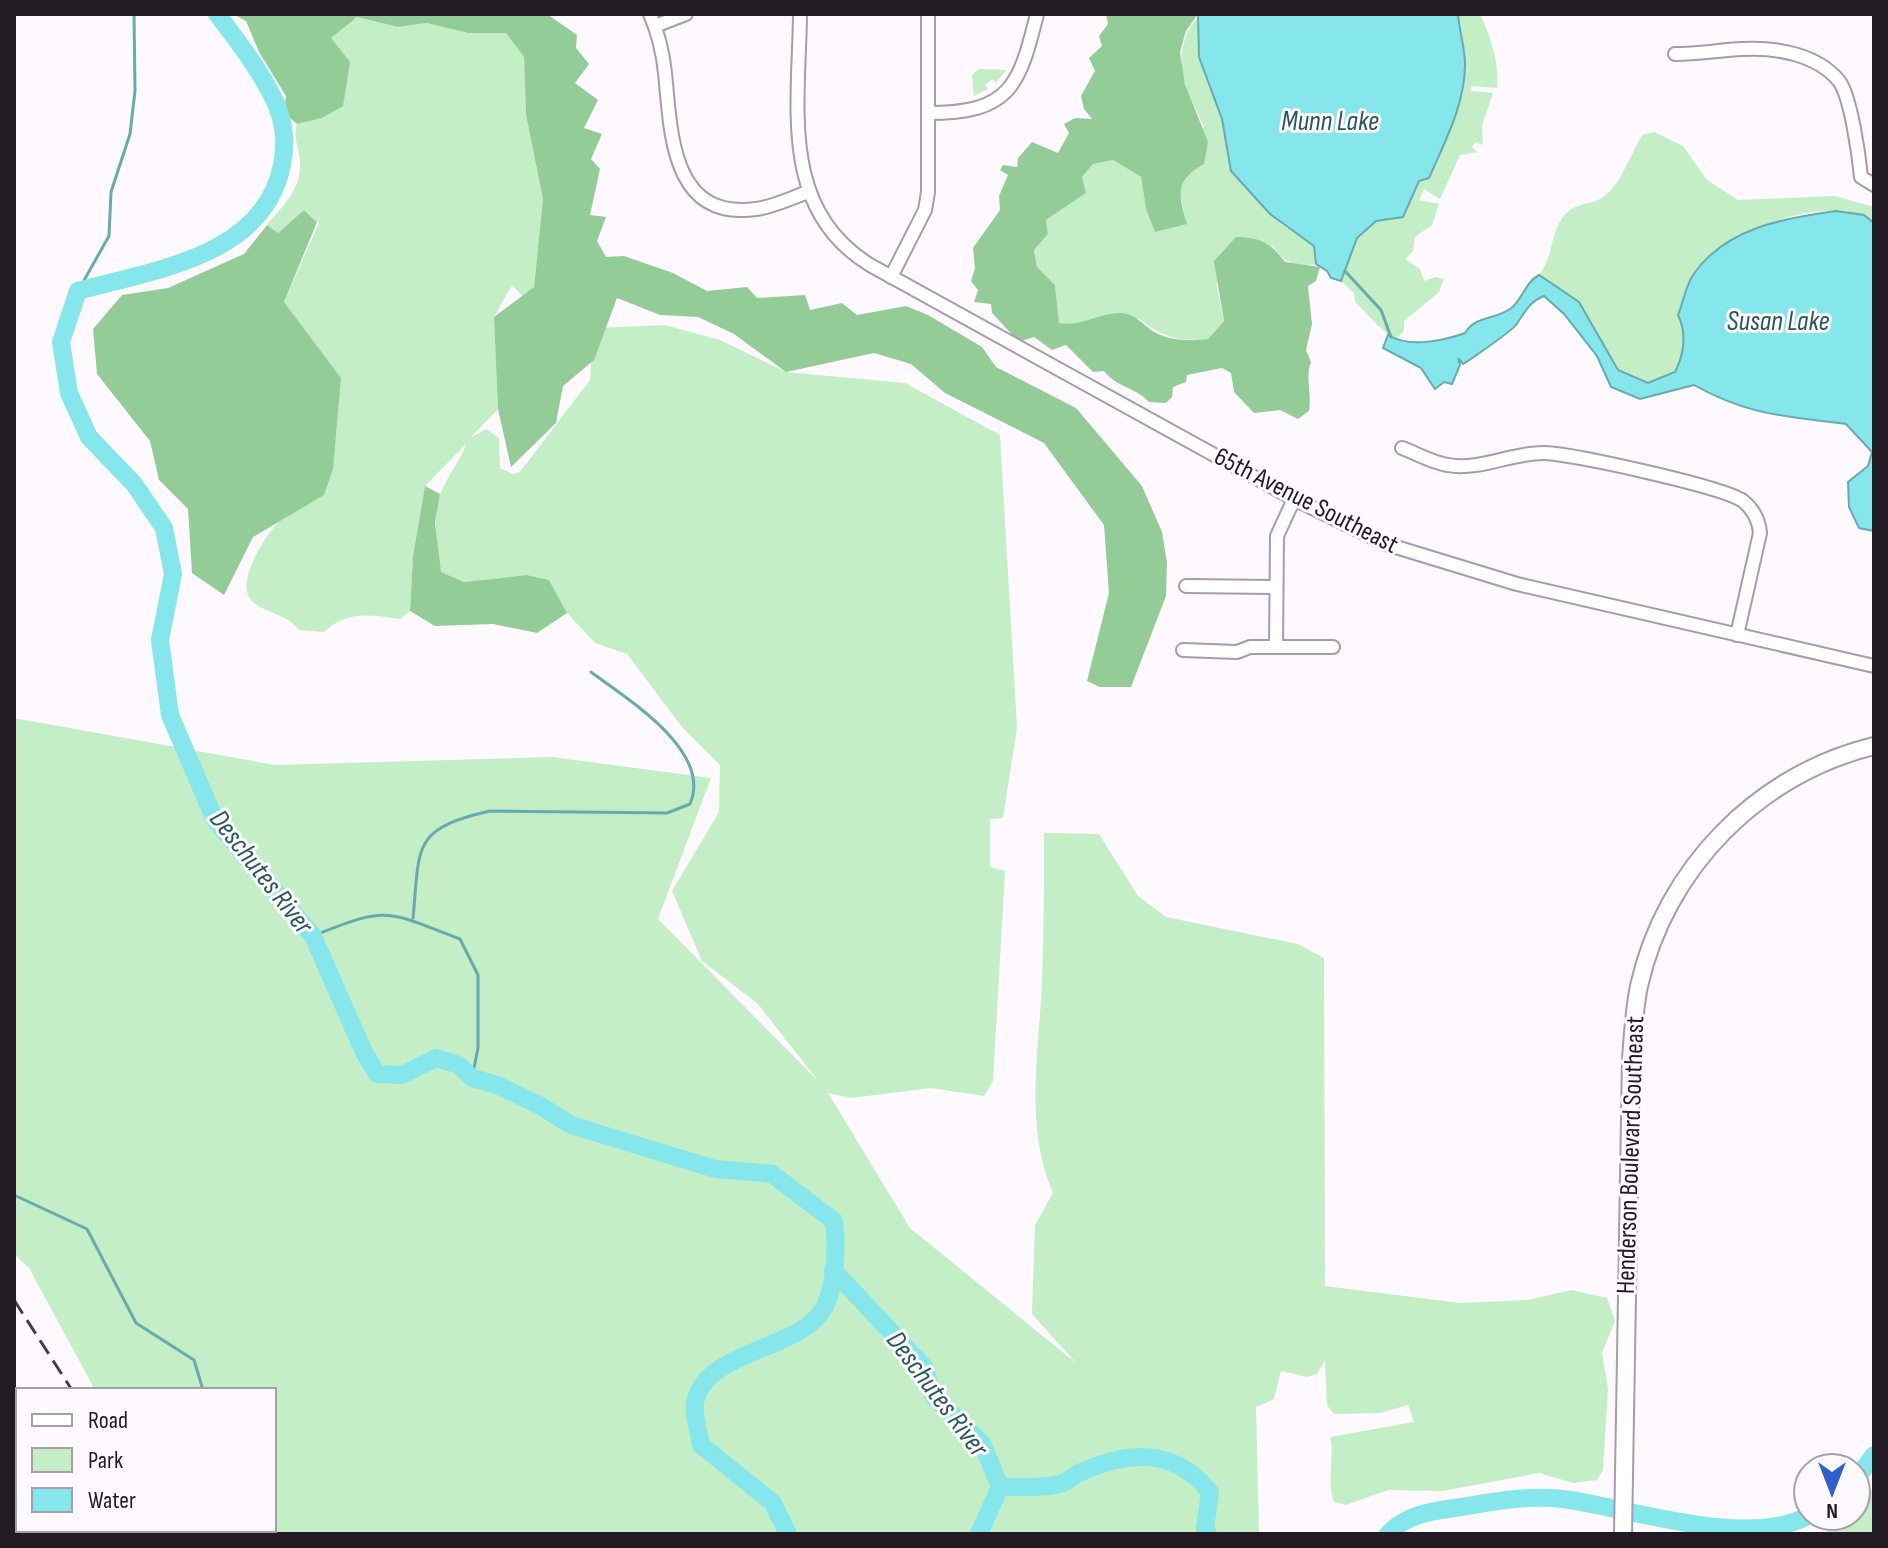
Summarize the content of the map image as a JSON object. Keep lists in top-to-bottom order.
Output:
{
  "streets": {
    "street": ["65th Avenue Southeast", "Henderson Boulevard Southeast"]
  },
  "water": ["Munn Lake", "Susan Lake", "Deschutes River"],
  "legend": ["Road", "Park", "Water"],
  "north": "bottom"
}
